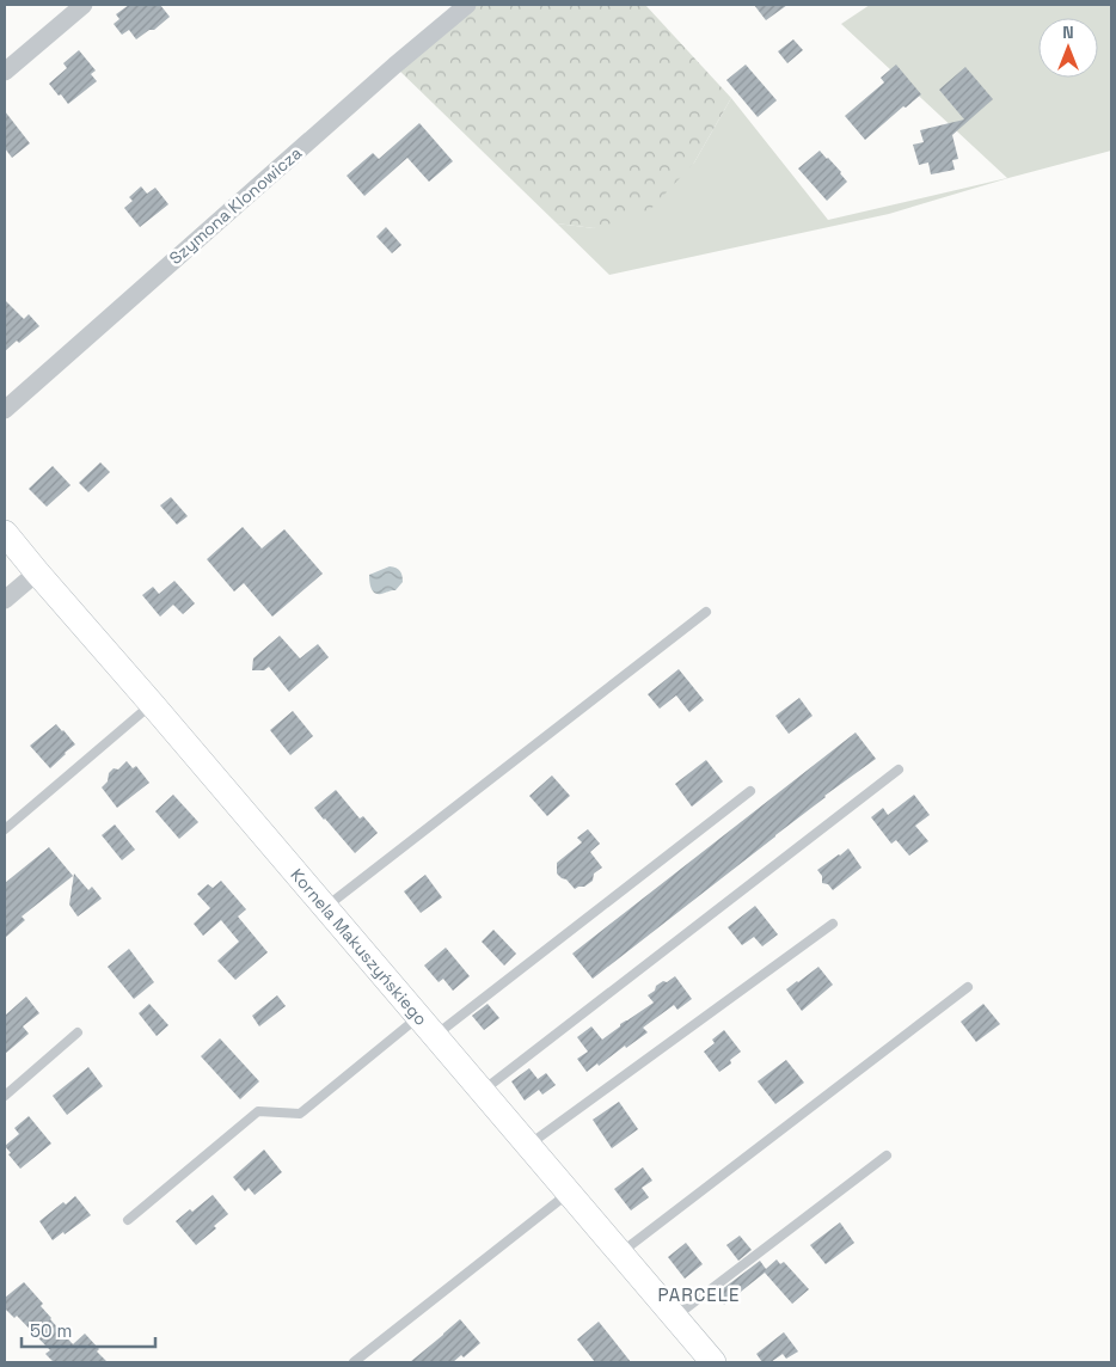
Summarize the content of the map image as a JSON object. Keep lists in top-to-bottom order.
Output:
{
  "streets": {
    "street": ["Szymona Klonowicza", "Kornela Makuszyńskiego"]
  },
  "districts": ["PARCELE"],
  "scale_bar": "50 m",
  "north": "top"
}
